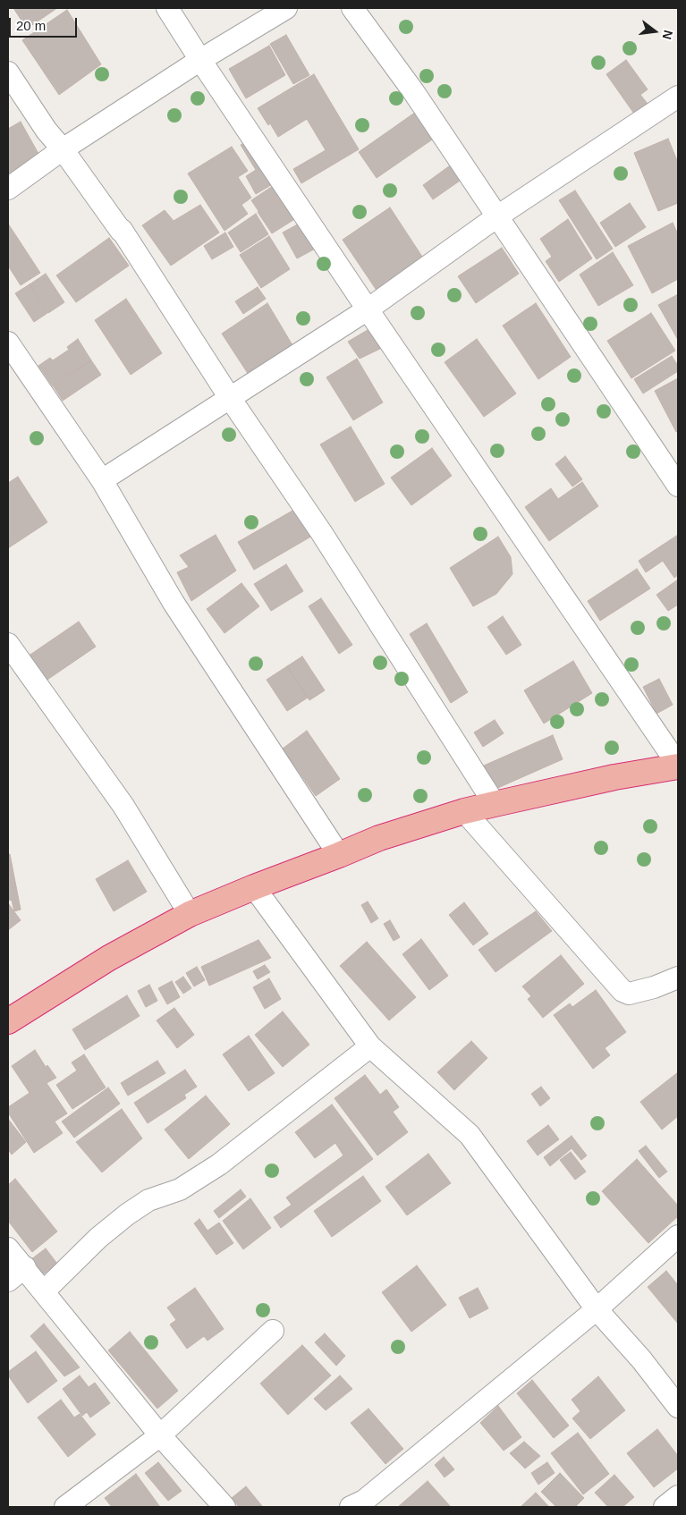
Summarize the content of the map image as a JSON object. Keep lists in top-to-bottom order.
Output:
{
  "scale_bar": "20 m",
  "north": "right"
}
